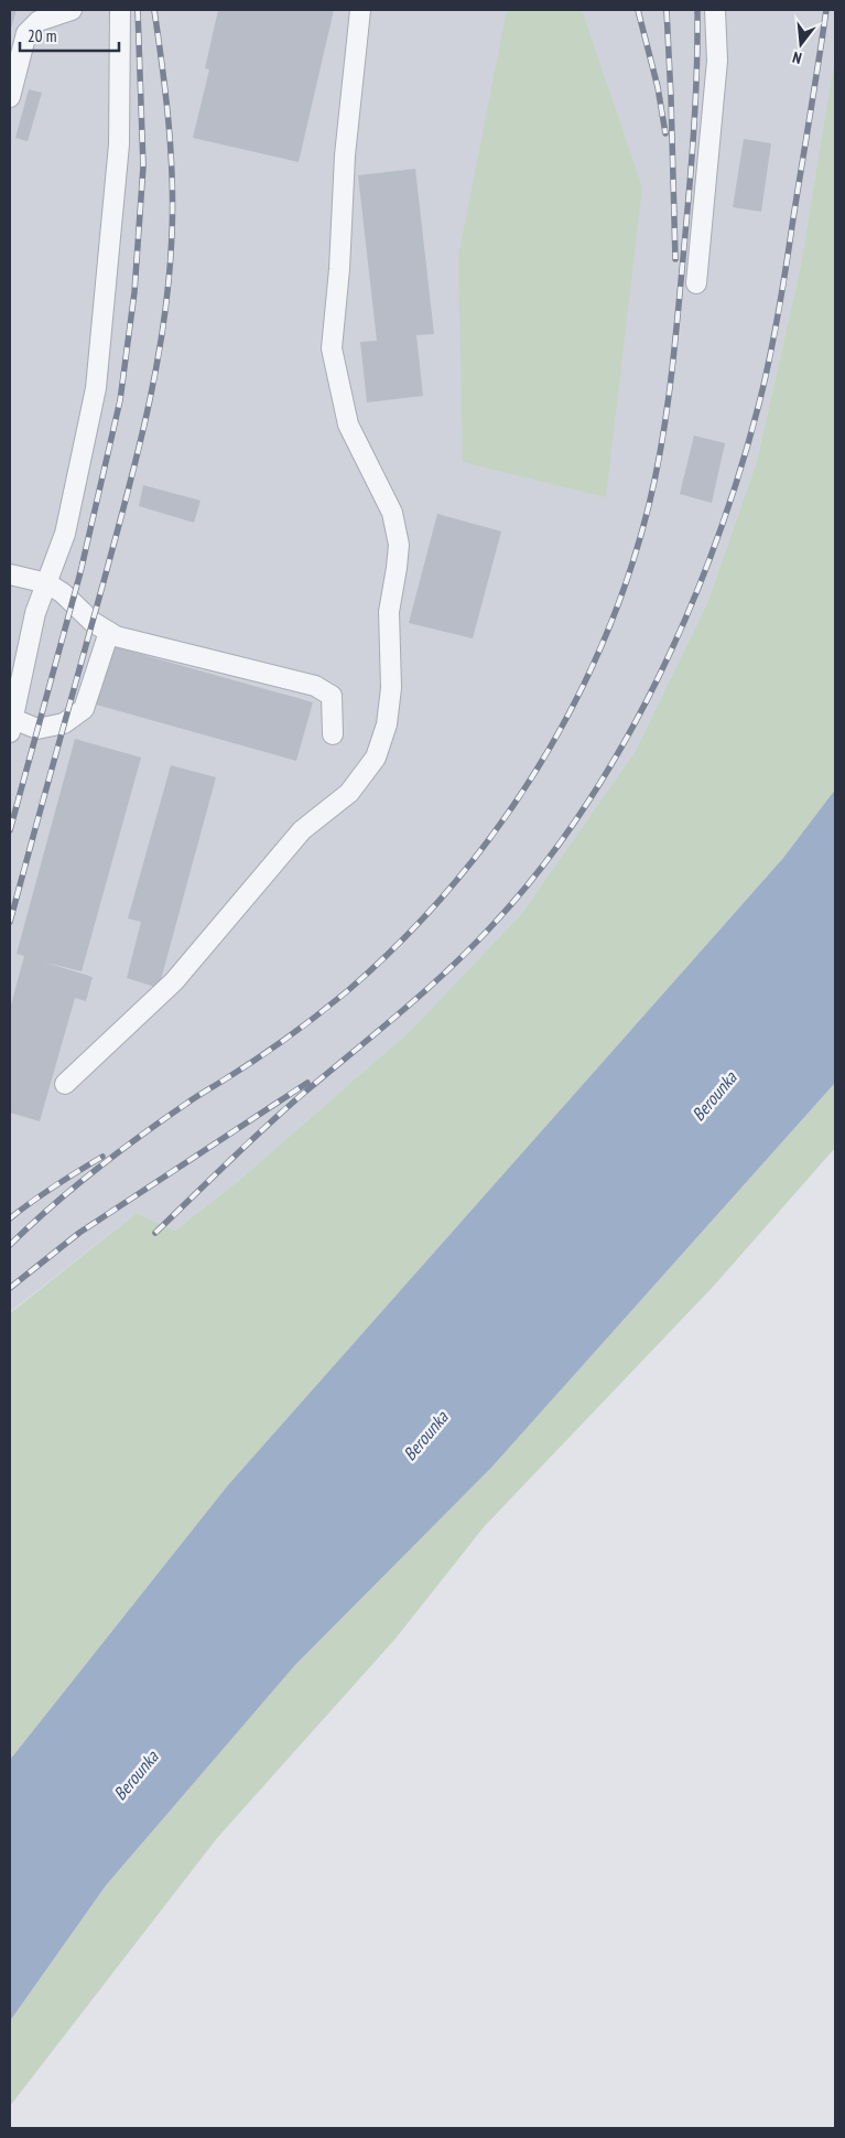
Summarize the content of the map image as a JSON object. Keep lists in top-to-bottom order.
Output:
{
  "water": ["Berounka"],
  "scale_bar": "20 m",
  "north": "bottom"
}
